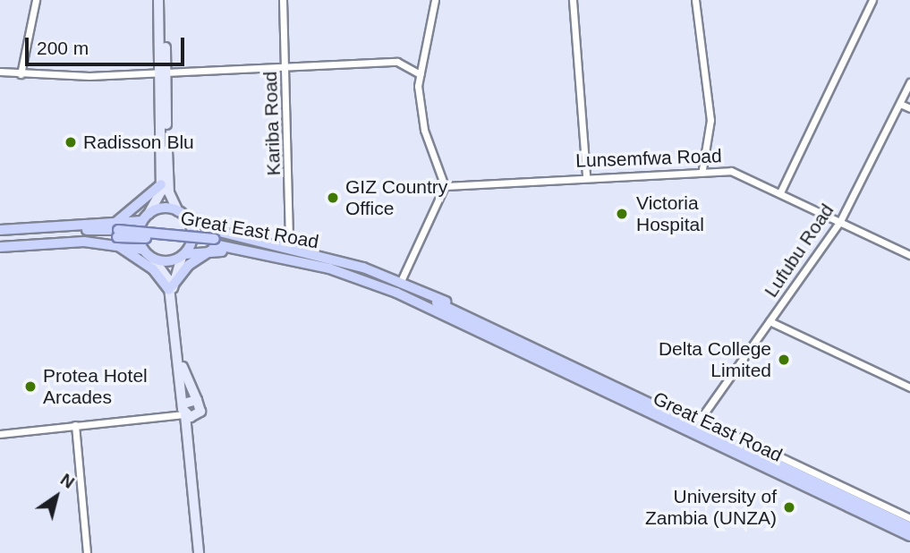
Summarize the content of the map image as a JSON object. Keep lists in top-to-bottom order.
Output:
{
  "streets": {
    "main road": ["Great East Road"],
    "street": ["Kariba Road", "Lunsemfwa Road", "Lufubu Road"]
  },
  "crossings": [
    ["Kariba Road", "Great East Road"],
    ["Lunsemfwa Road", "Lufubu Road"],
    ["Great East Road", "Lufubu Road"]
  ],
  "places": [
    "Radisson Blu",
    "GIZ Country Office",
    "Victoria Hospital",
    "Delta College Limited",
    "Protea Hotel Arcades",
    "University of Zambia (UNZA)"
  ],
  "scale_bar": "200 m",
  "north": "top right"
}
